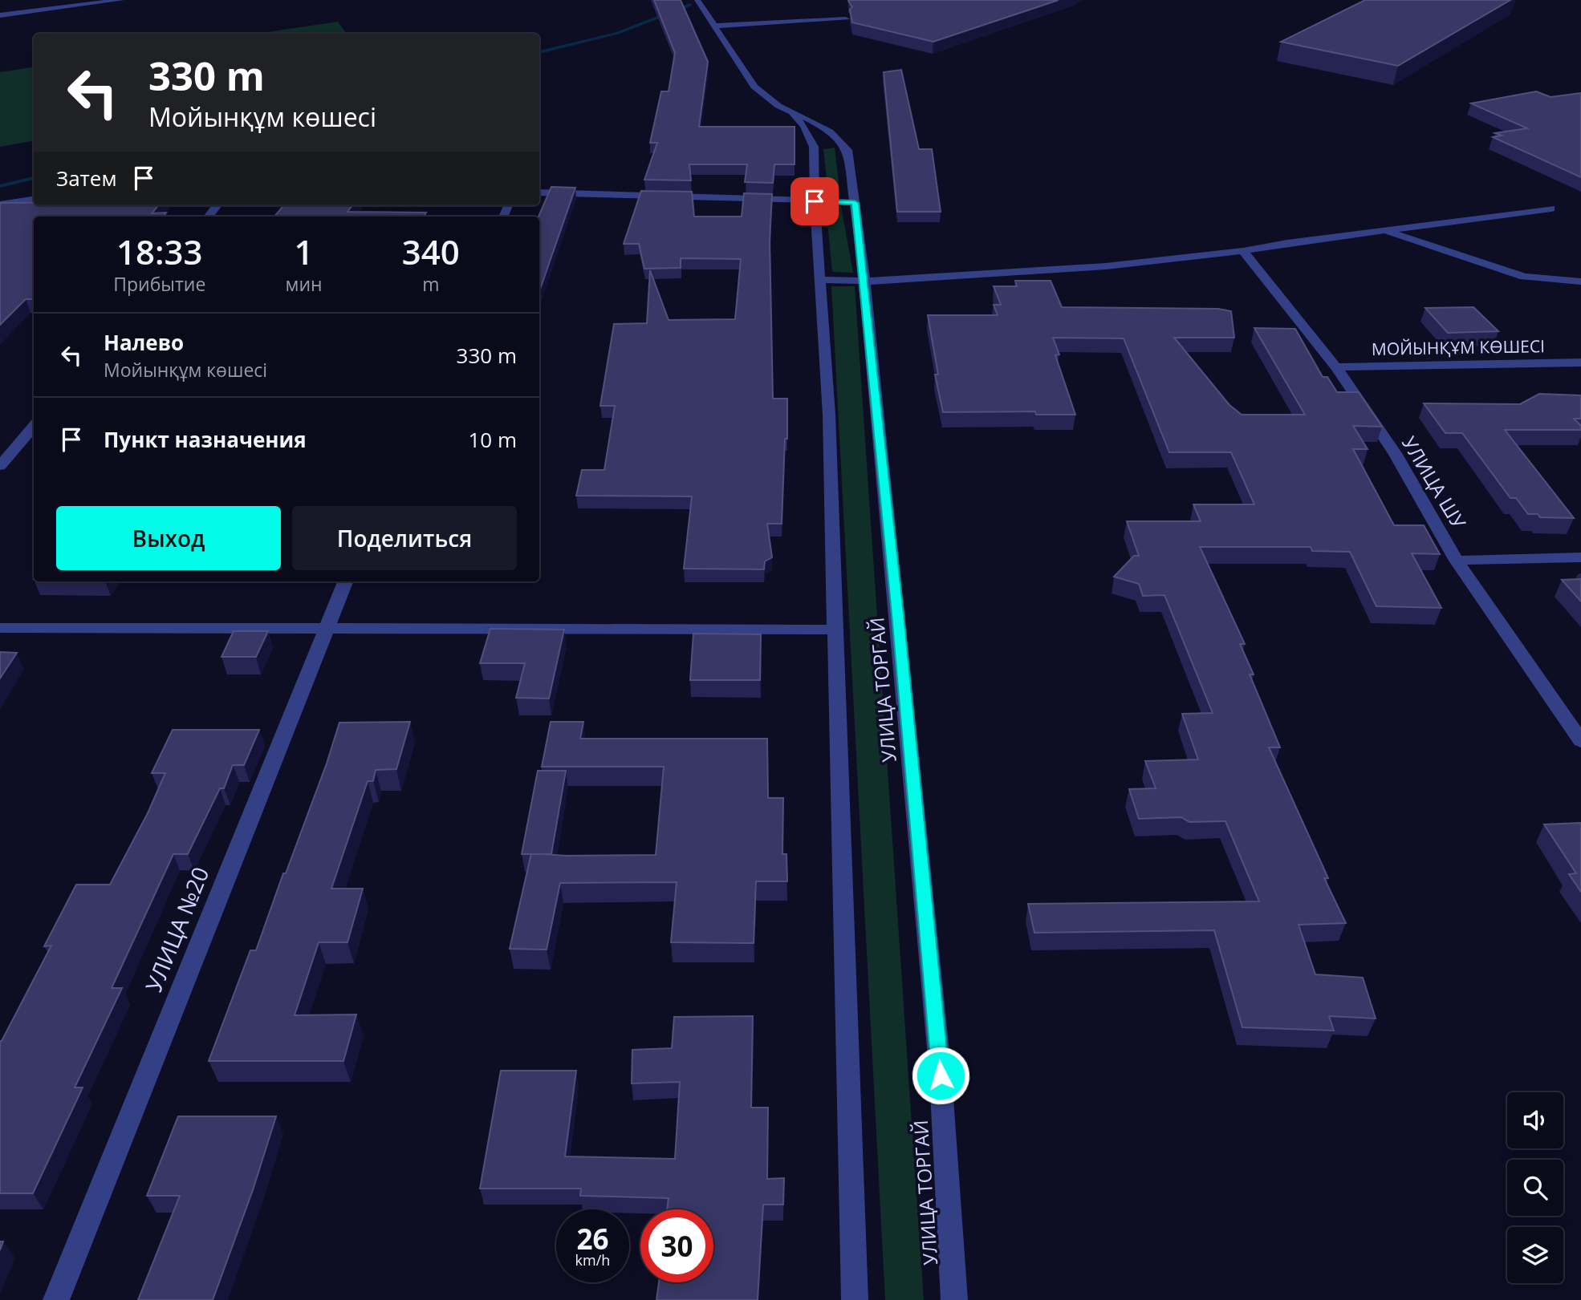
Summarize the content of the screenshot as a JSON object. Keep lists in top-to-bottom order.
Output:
{
  "streets": {
    "street": [
      "МОЙЫНҚҰМ КӨШЕСІ",
      "УЛИЦА ШУ",
      "УЛИЦА ТОРГАЙ",
      "УЛИЦА №20"
    ]
  },
  "crossings": [
    ["МОЙЫНҚҰМ КӨШЕСІ", "УЛИЦА ШУ"]
  ],
  "page": {
    "turn": ["330 m", "Мойынқұм көшесі"],
    "then": "Затем",
    "eta": [
      "18:33",
      "Прибытие",
      "1",
      "мин",
      "340",
      "m"
    ],
    "list": [
      {
        "name": "Налево",
        "note": "Мойынқұм көшесі",
        "value": "330 m"
      },
      {
        "name": "Пункт назначения",
        "value": "10 m"
      }
    ],
    "buttons": ["Выход", "Поделиться"],
    "speed": "26 km/h",
    "limit": "30"
  }
}
